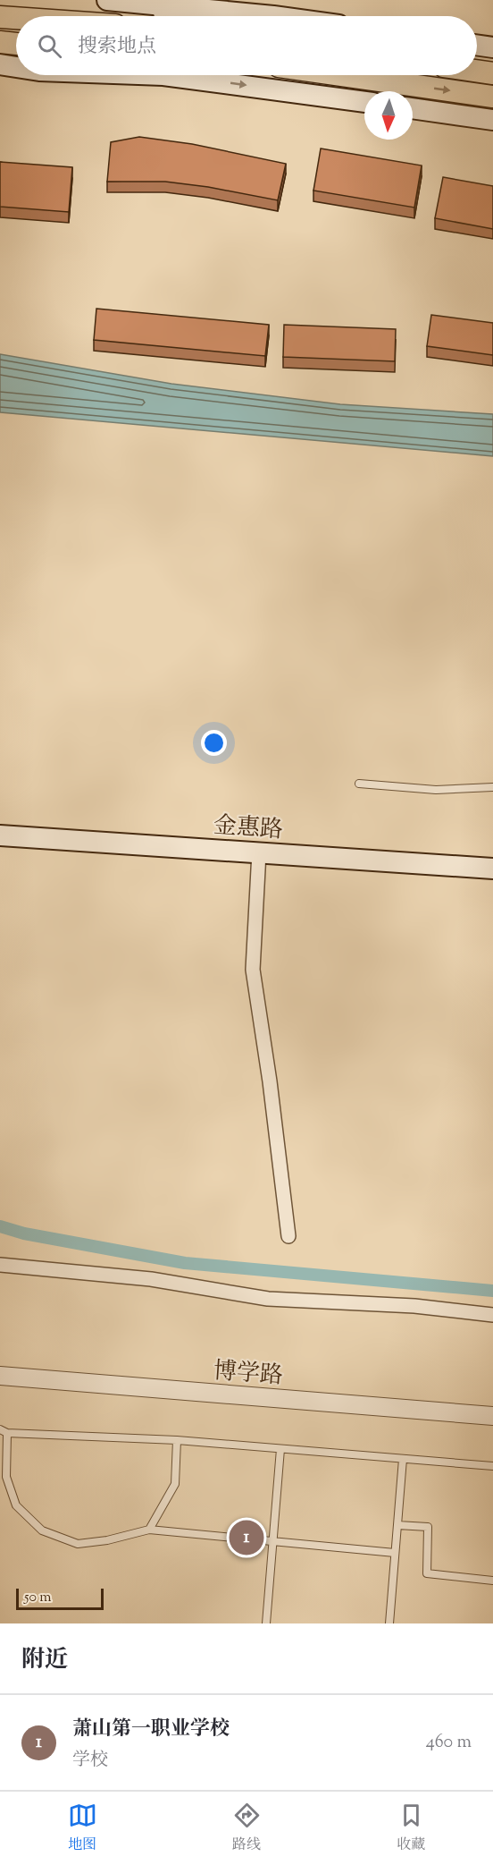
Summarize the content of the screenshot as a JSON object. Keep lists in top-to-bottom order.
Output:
{
  "streets": {
    "main road": ["金惠路"],
    "street": ["博学路"]
  },
  "scale_bar": "50 m",
  "north": "bottom",
  "page": {
    "search": "搜索地点",
    "pins": "1",
    "scale": "50 m",
    "heading": "附近",
    "list": [
      {
        "mark": "1",
        "name": "萧山第一职业学校",
        "note": "学校",
        "value": "460 m"
      }
    ],
    "nav": ["地图", "路线", "收藏"]
  }
}
